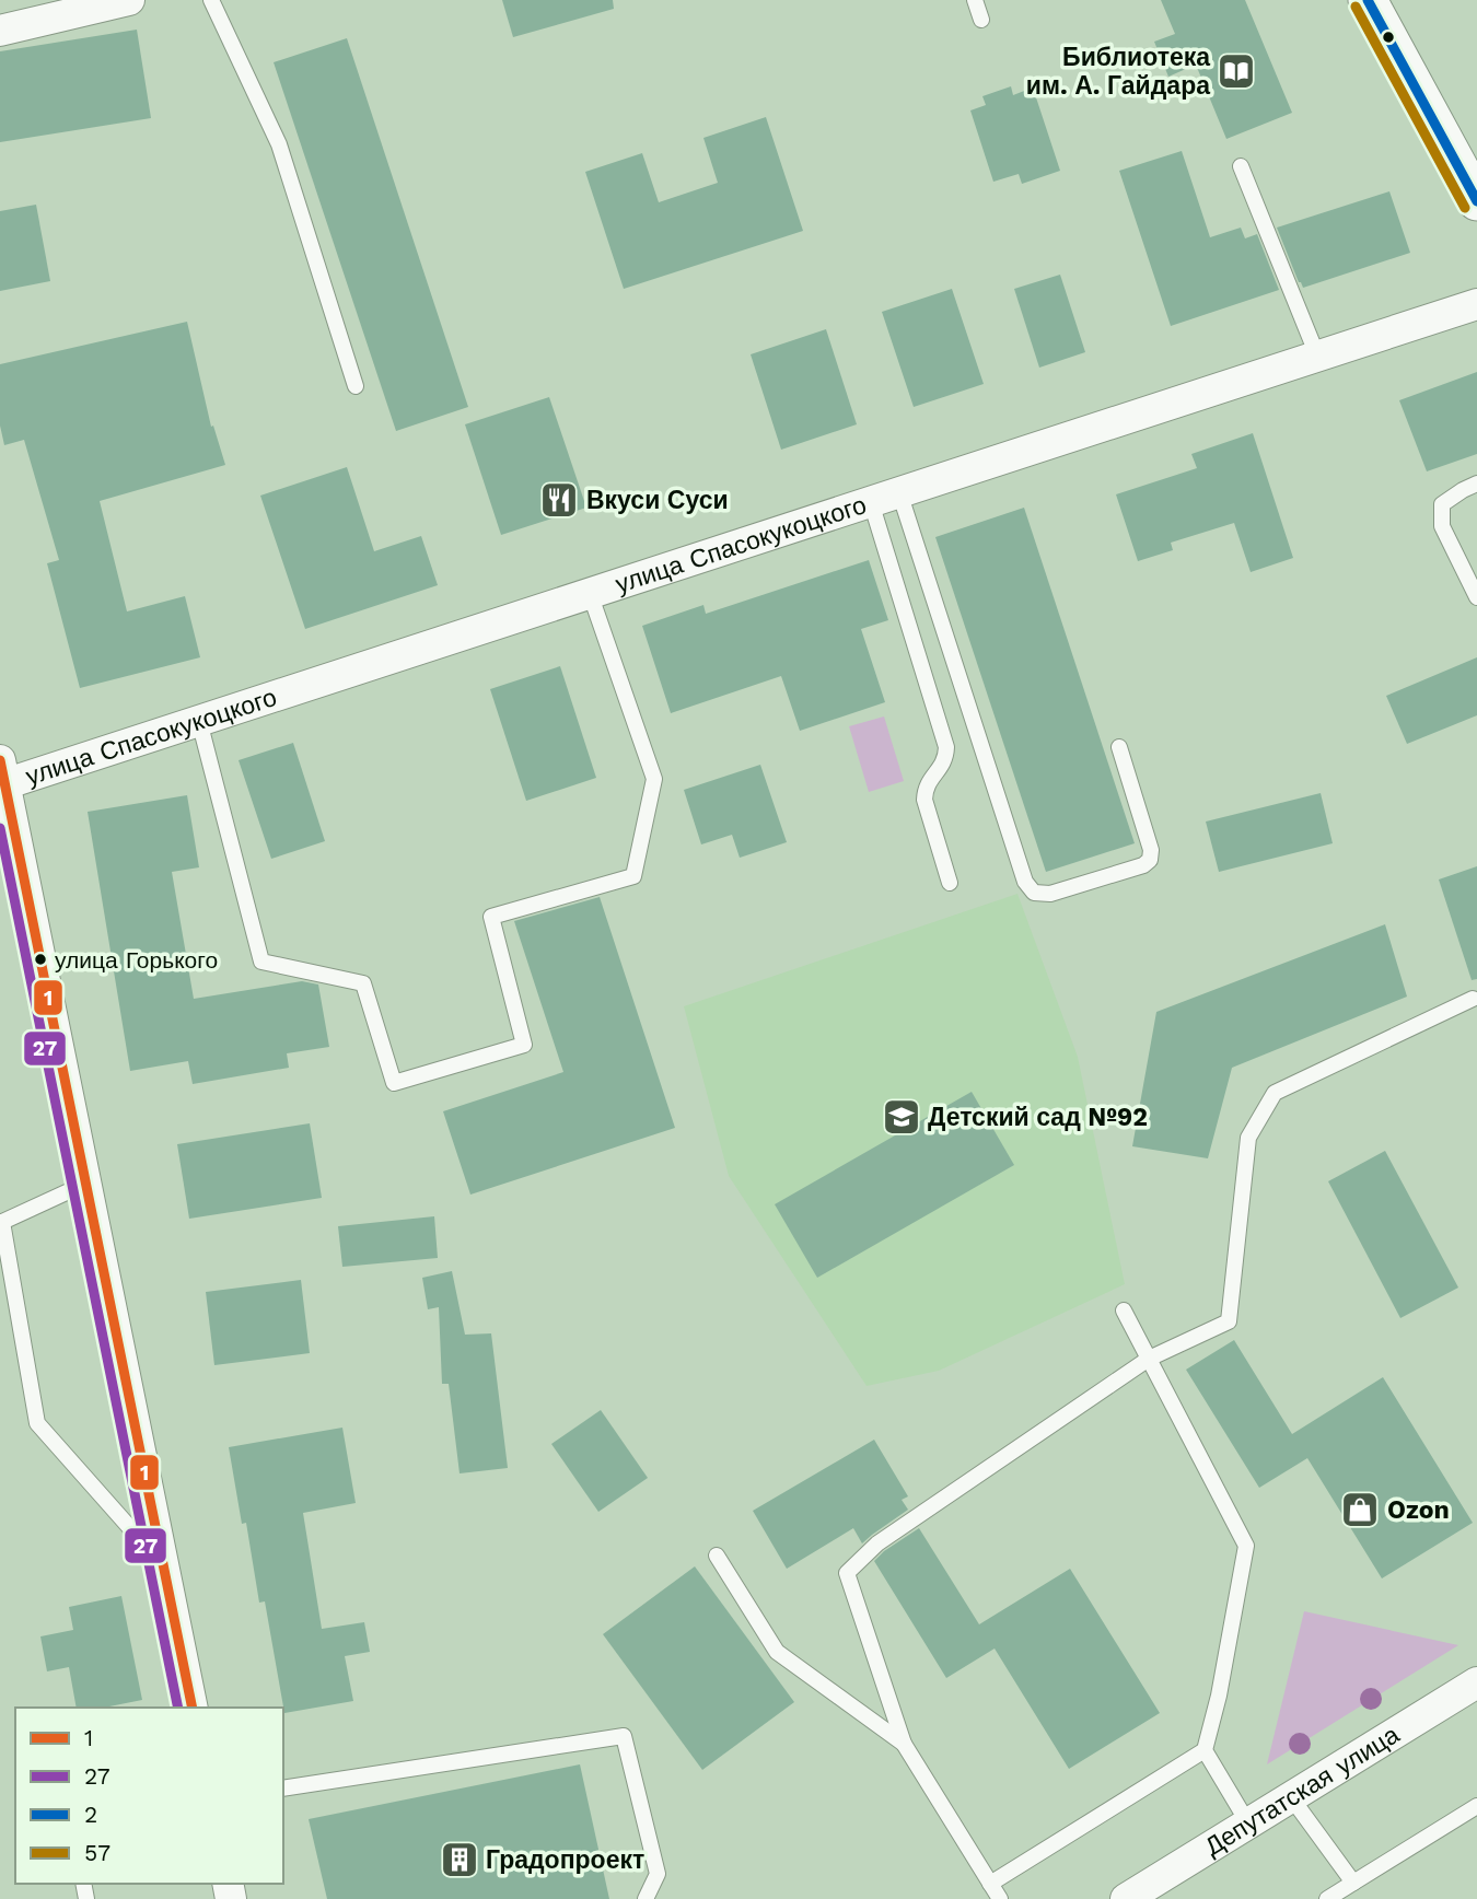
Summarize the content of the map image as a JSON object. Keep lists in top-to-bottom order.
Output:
{
  "streets": {
    "street": ["улица Спасокукоцкого", "Депутатская улица"]
  },
  "places": {
    "library": ["Библиотека им. А. Гайдара"],
    "restaurant": ["Вкуси Суси"],
    "other": ["улица Горького"],
    "school or university": ["Детский сад №92"],
    "shop": ["Ozon"],
    "building": ["Градопроект"]
  },
  "lines": [
    "transit line 2",
    "transit line 57",
    "transit line 1",
    "transit line 27"
  ],
  "legend": [
    "1",
    "27",
    "2",
    "57"
  ]
}
